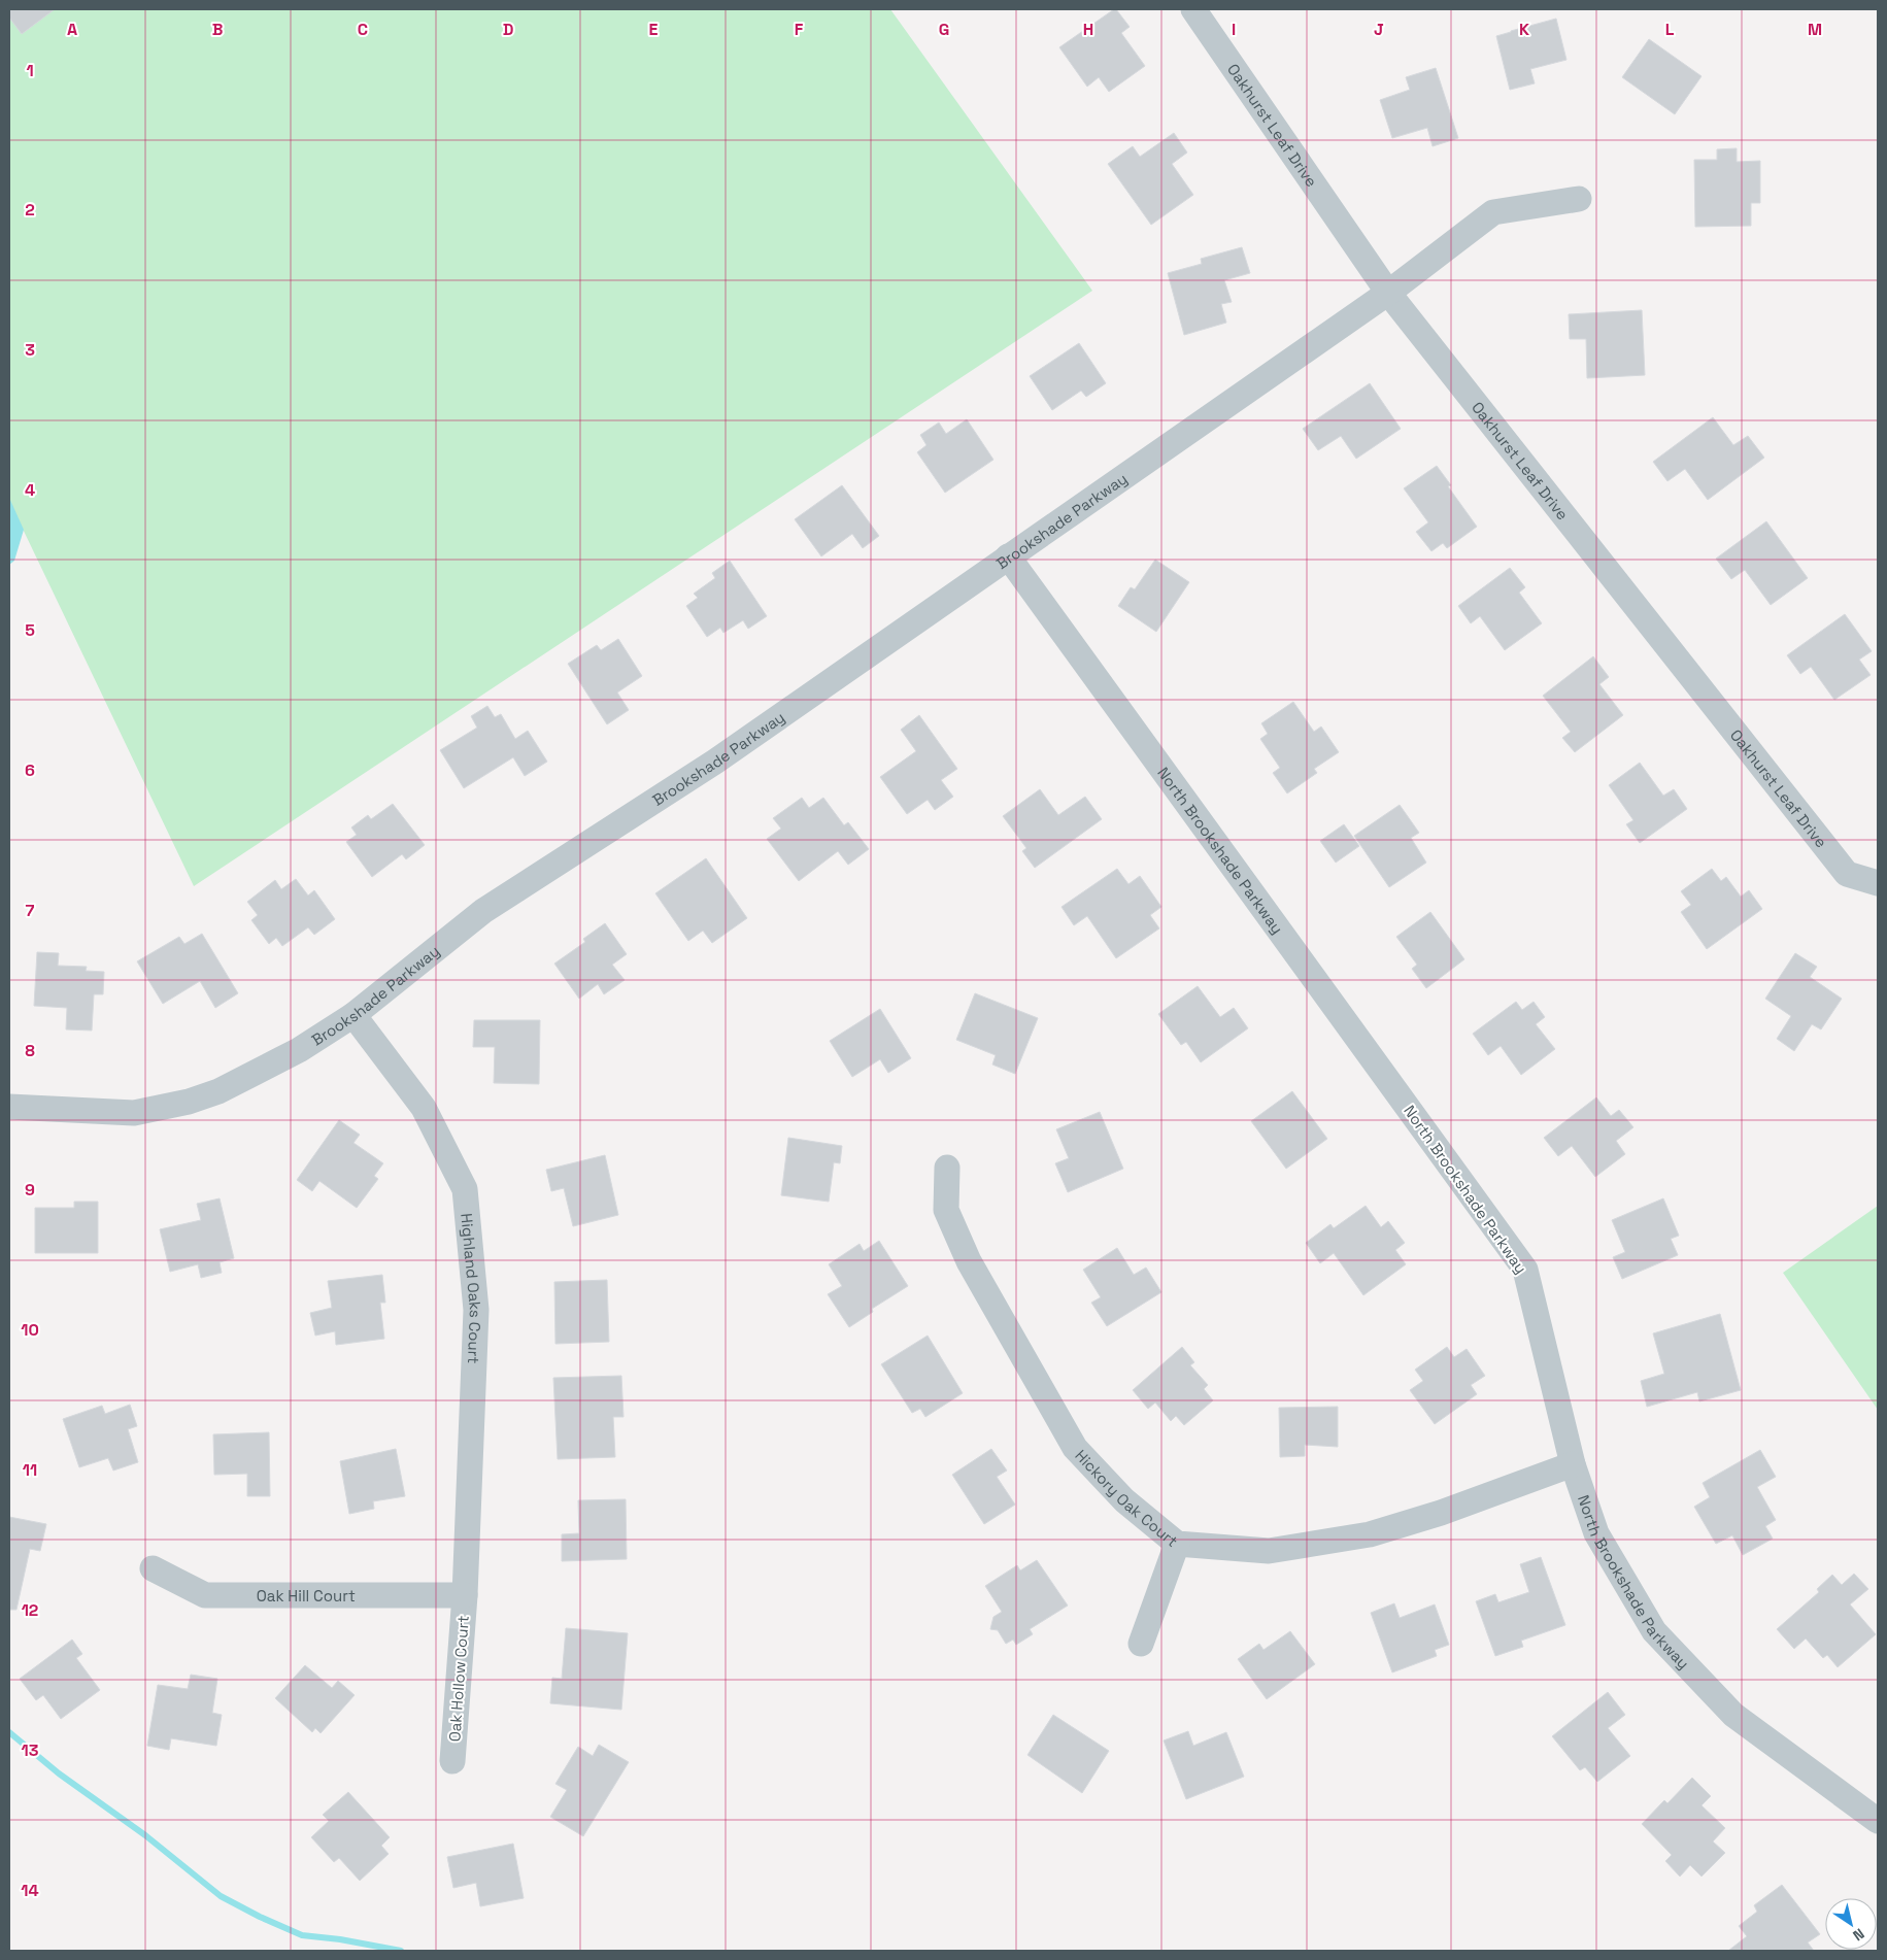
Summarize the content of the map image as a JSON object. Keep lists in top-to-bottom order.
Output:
{
  "streets": {
    "street": [
      "Oakhurst Leaf Drive",
      "Brookshade Parkway",
      "North Brookshade Parkway",
      "Highland Oaks Court",
      "Hickory Oak Court",
      "Oak Hill Court",
      "Oak Hollow Court"
    ]
  },
  "crossings": [
    ["Oakhurst Leaf Drive", "Brookshade Parkway"],
    ["Brookshade Parkway", "North Brookshade Parkway"],
    ["Brookshade Parkway", "Highland Oaks Court"],
    ["North Brookshade Parkway", "Hickory Oak Court"],
    ["Highland Oaks Court", "Oak Hill Court"],
    ["Highland Oaks Court", "Oak Hollow Court"],
    ["Oak Hill Court", "Oak Hollow Court"]
  ],
  "north": "bottom right",
  "grid": {
    "columns": [
      "A",
      "B",
      "C",
      "D",
      "E",
      "F",
      "G",
      "H",
      "I",
      "J",
      "K",
      "L",
      "M"
    ],
    "rows": [
      "1",
      "2",
      "3",
      "4",
      "5",
      "6",
      "7",
      "8",
      "9",
      "10",
      "11",
      "12",
      "13",
      "14"
    ]
  }
}
